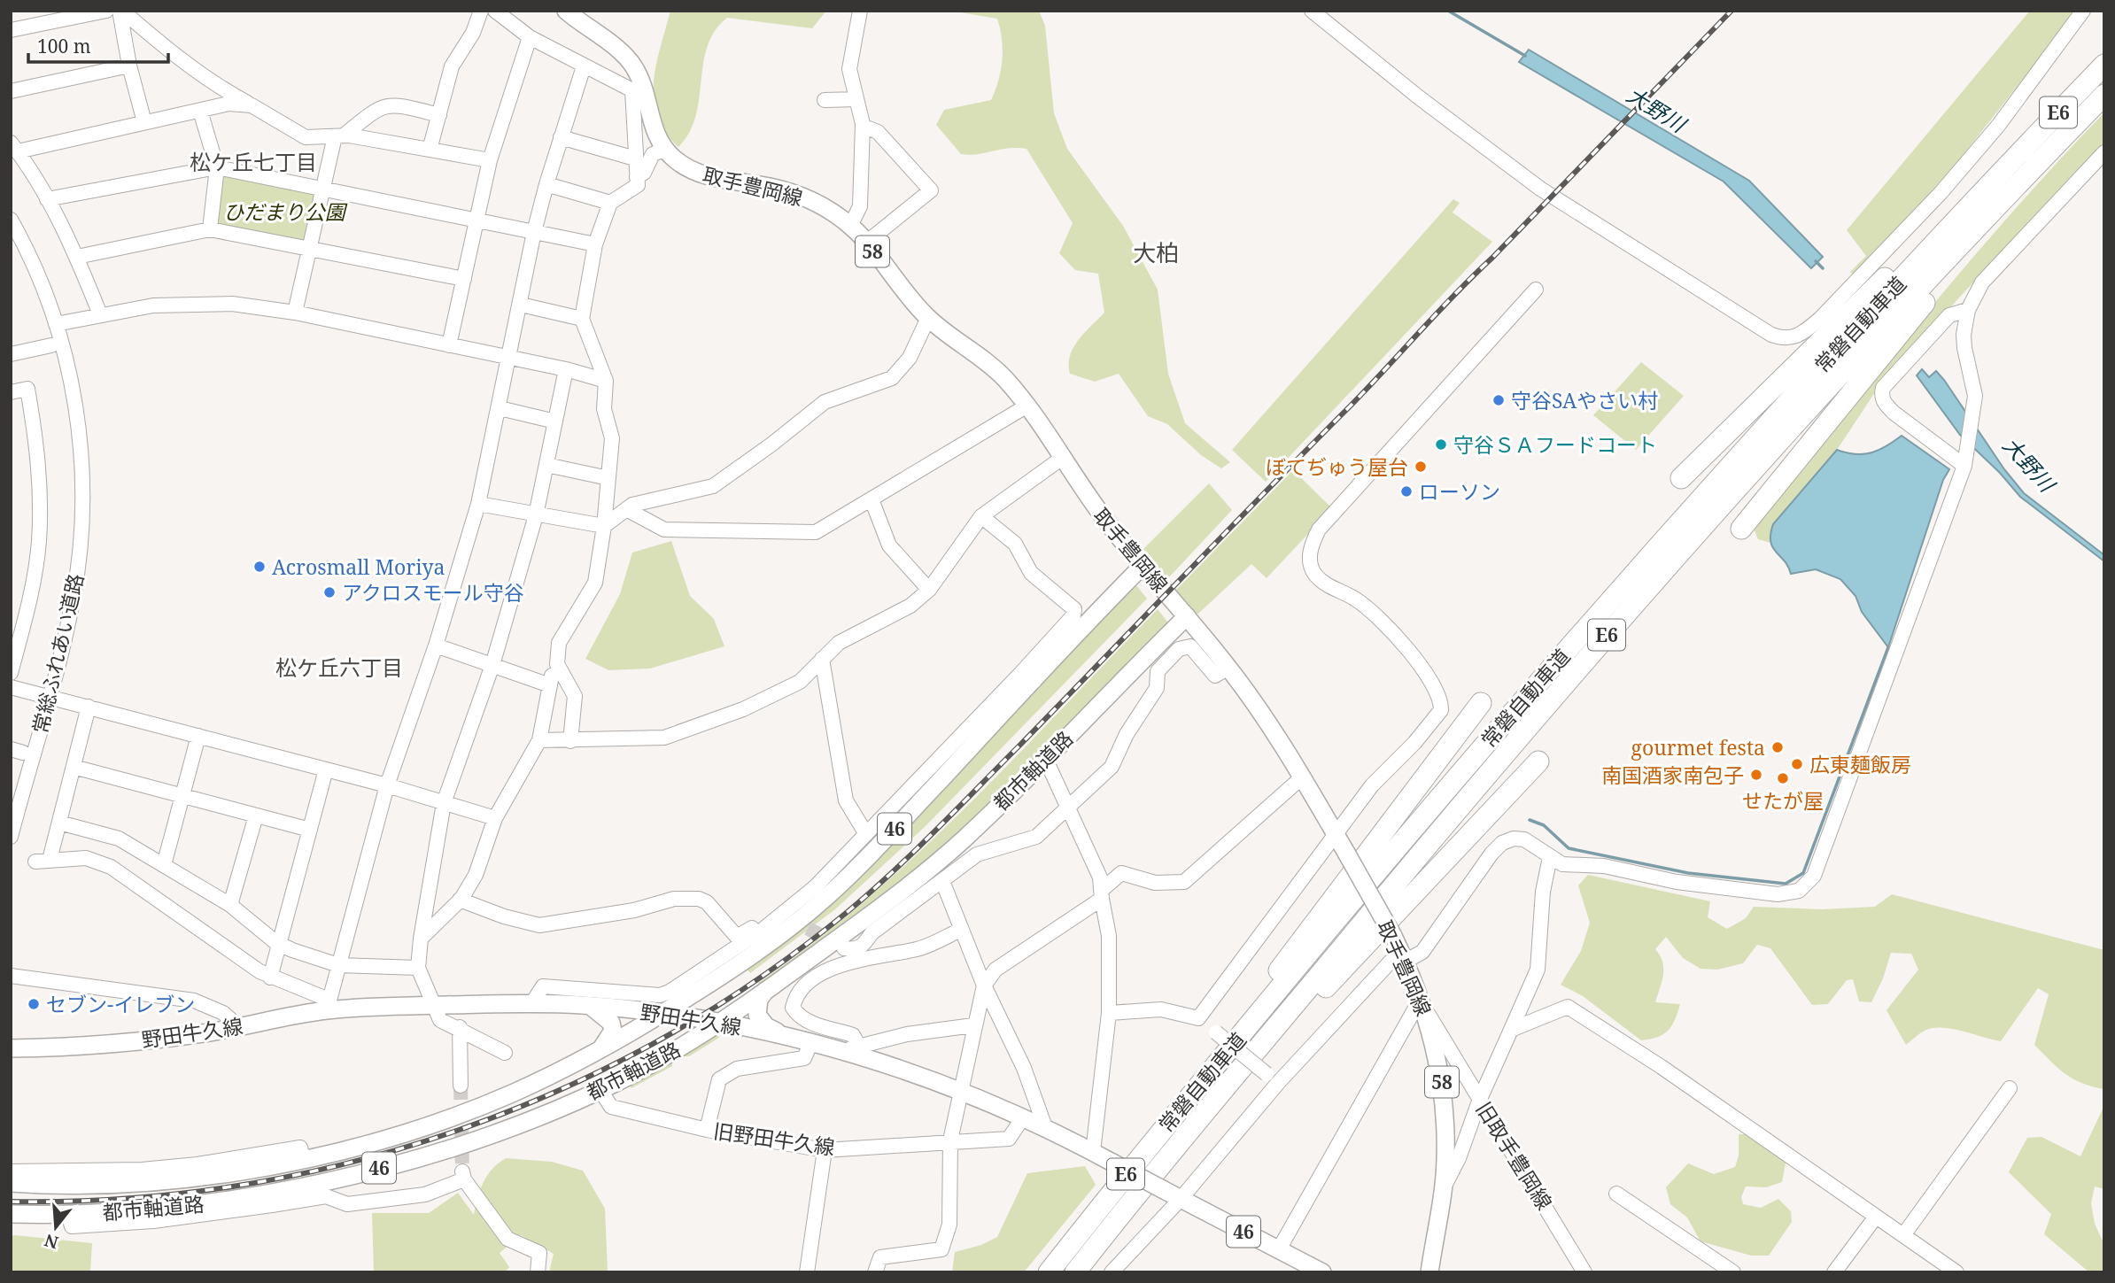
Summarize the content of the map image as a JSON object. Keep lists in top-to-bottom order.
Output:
{
  "streets": {
    "highway": ["E6", "常磐自動車道"],
    "main road": [
      "取手豊岡線",
      "58",
      "都市軸道路",
      "46",
      "野田牛久線"
    ],
    "street": ["常総ふれあい道路", "旧野田牛久線", "旧取手豊岡線"]
  },
  "crossings": [
    ["取手豊岡線", "都市軸道路"],
    ["取手豊岡線", "旧取手豊岡線"],
    ["都市軸道路", "野田牛久線"],
    ["都市軸道路", "旧野田牛久線"],
    ["野田牛久線", "旧野田牛久線"]
  ],
  "districts": ["松ケ丘七丁目", "大柏", "松ケ丘六丁目"],
  "water": ["大野川"],
  "parks": ["ひだまり公園"],
  "places": [
    "守谷SAやさい村",
    "守谷ＳＡフードコート",
    "ぼてぢゅう屋台",
    "ローソン",
    "Acrosmall Moriya",
    "アクロスモール守谷",
    "gourmet festa",
    "広東麺飯房",
    "南国酒家南包子",
    "せたが屋",
    "セブン-イレブン"
  ],
  "scale_bar": "100 m",
  "north": "bottom"
}
